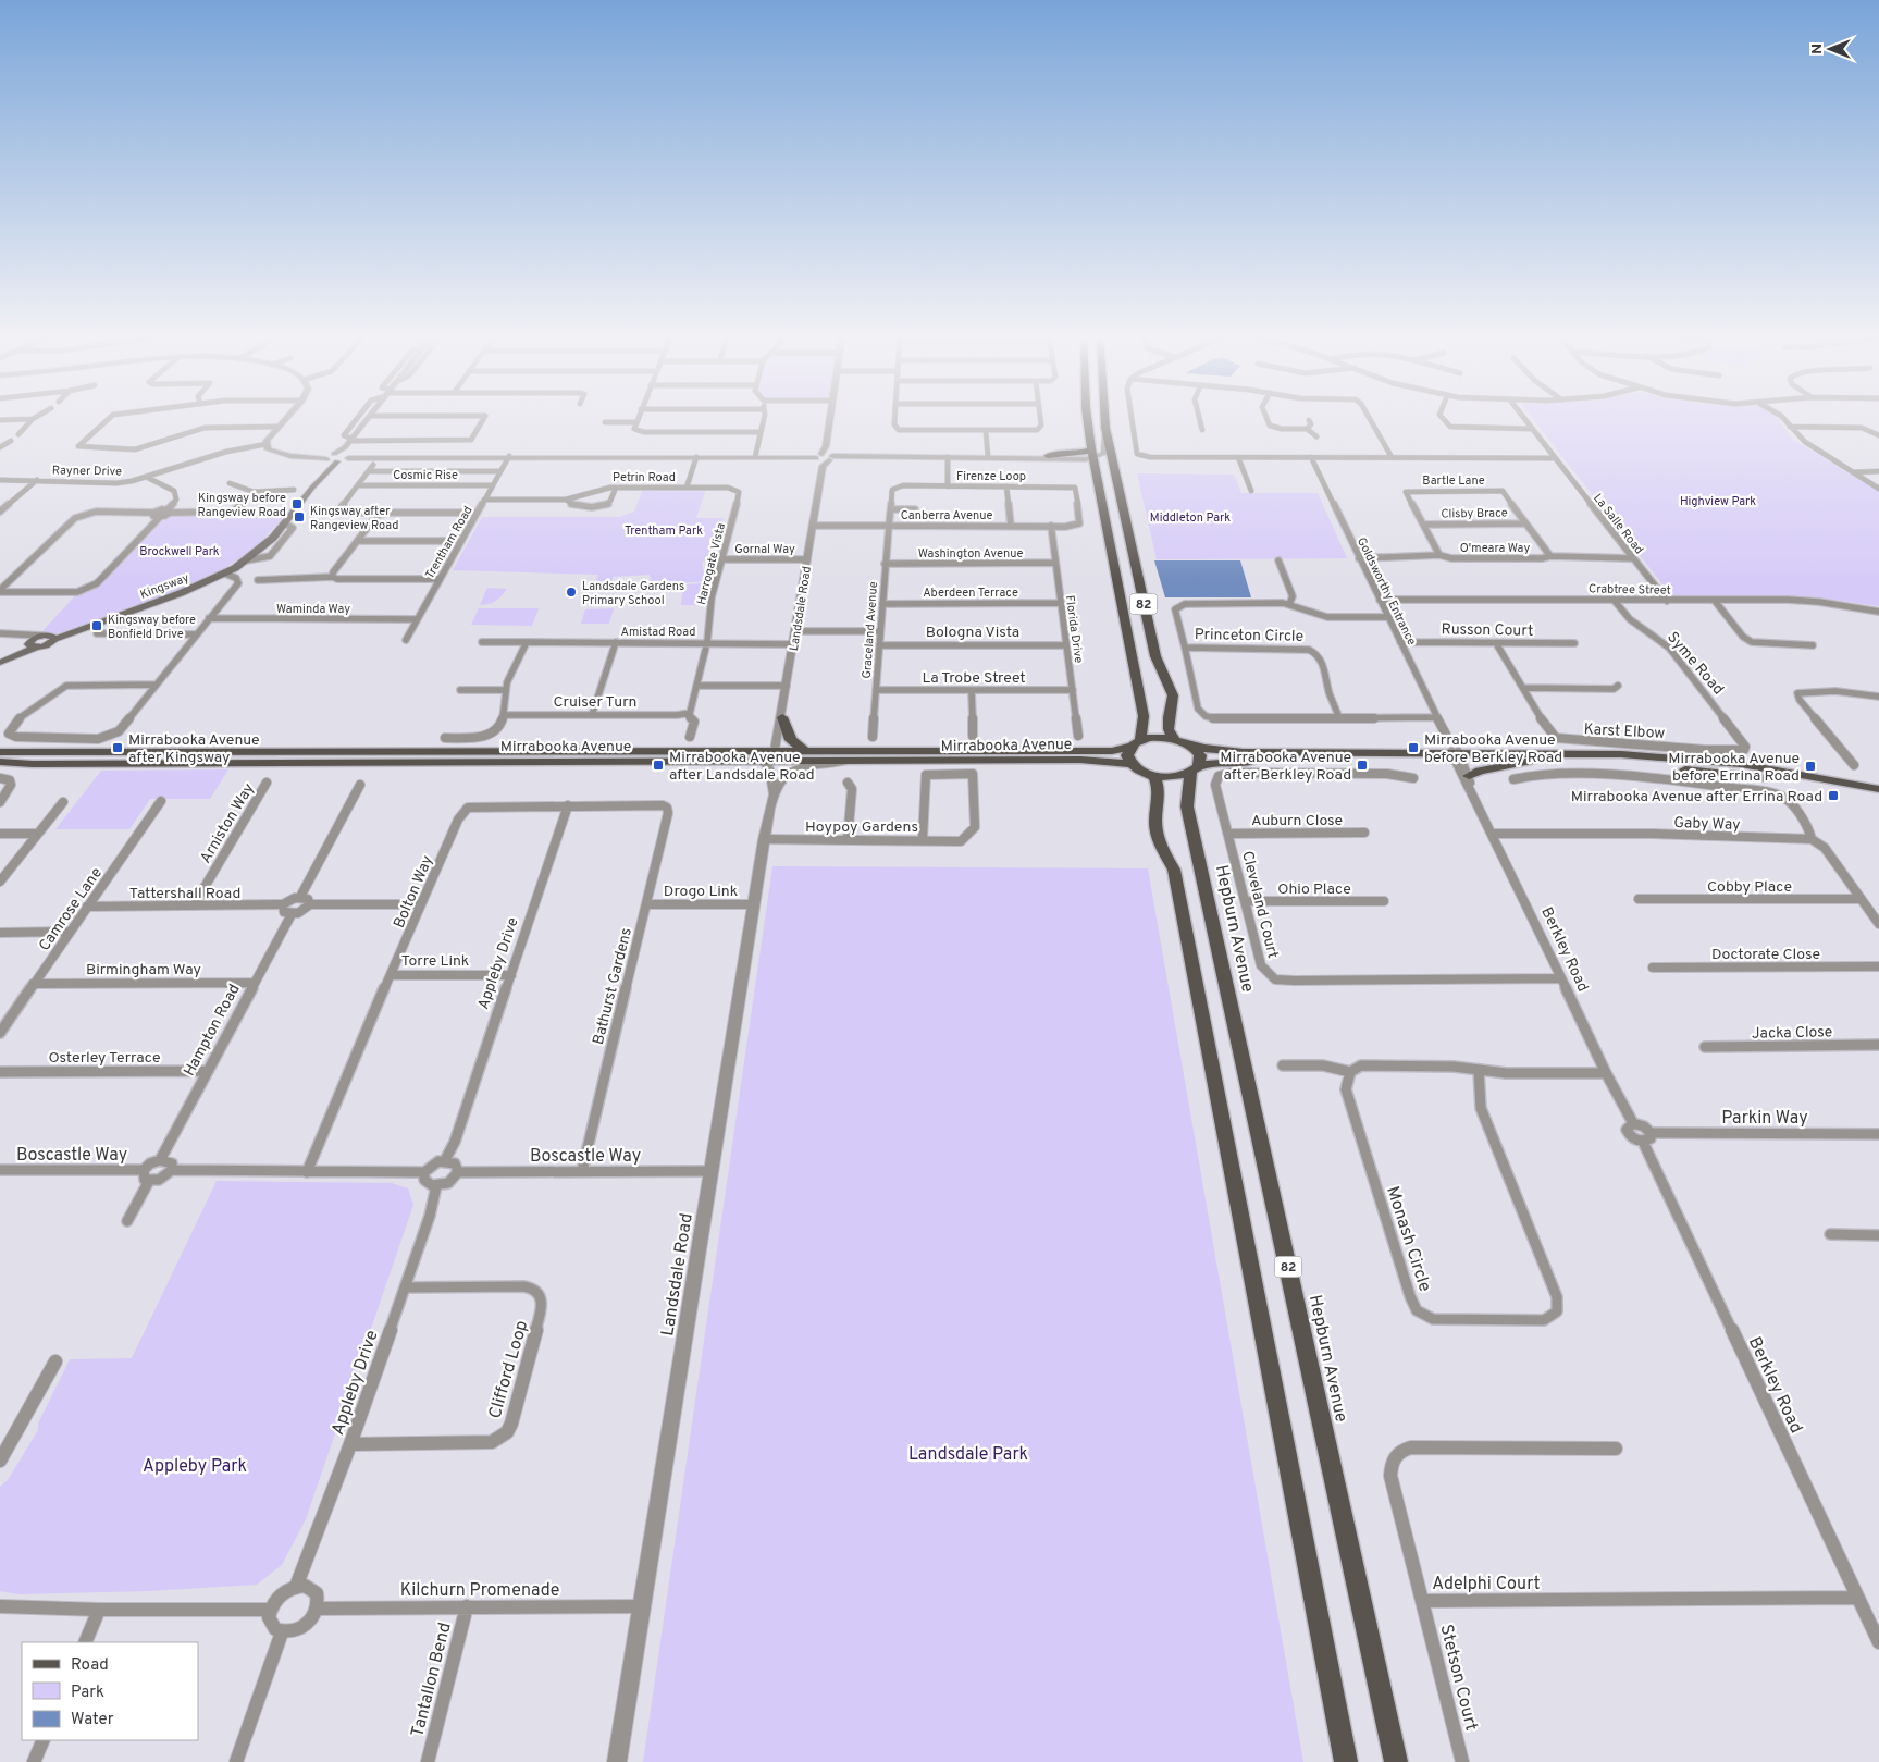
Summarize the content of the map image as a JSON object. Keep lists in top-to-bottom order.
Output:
{
  "streets": {
    "main road": [
      "Kingsway",
      "82",
      "Mirrabooka Avenue",
      "Hepburn Avenue"
    ],
    "street": [
      "Rayner Drive",
      "Cosmic Rise",
      "Firenze Loop",
      "Petrin Road",
      "Bartle Lane",
      "Clisby Brace",
      "Canberra Avenue",
      "La Salle Road",
      "Trentham Road",
      "O'meara Way",
      "Gornal Way",
      "Washington Avenue",
      "Harrogate Vista",
      "Crabtree Street",
      "Goldsworthy Entrance",
      "Aberdeen Terrace",
      "Waminda Way",
      "Landsdale Road",
      "Florida Drive",
      "Russon Court",
      "Graceland Avenue",
      "Amistad Road",
      "Bologna Vista",
      "Princeton Circle",
      "Syme Road",
      "La Trobe Street",
      "Cruiser Turn",
      "Karst Elbow",
      "Auburn Close",
      "Arniston Way",
      "Gaby Way",
      "Hoypoy Gardens",
      "Cobby Place",
      "Ohio Place",
      "Drogo Link",
      "Bolton Way",
      "Tattershall Road",
      "Cleveland Court",
      "Camrose Lane",
      "Berkley Road",
      "Doctorate Close",
      "Torre Link",
      "Appleby Drive",
      "Birmingham Way",
      "Bathurst Gardens",
      "Hampton Road",
      "Jacka Close",
      "Osterley Terrace",
      "Parkin Way",
      "Boscastle Way",
      "Monash Circle",
      "Clifford Loop",
      "Adelphi Court",
      "Kilchurn Promenade",
      "Stetson Court",
      "Tantallon Bend"
    ]
  },
  "crossings": [
    ["Cosmic Rise", "Trentham Road"],
    ["Firenze Loop", "Canberra Avenue"],
    ["Firenze Loop", "Graceland Avenue"],
    ["Petrin Road", "Trentham Road"],
    ["Petrin Road", "Harrogate Vista"],
    ["Bartle Lane", "Clisby Brace"],
    ["Canberra Avenue", "Landsdale Road"],
    ["Canberra Avenue", "Florida Drive"],
    ["Canberra Avenue", "Graceland Avenue"],
    ["La Salle Road", "O'meara Way"],
    ["La Salle Road", "Crabtree Street"],
    ["Trentham Road", "Waminda Way"],
    ["O'meara Way", "Goldsworthy Entrance"],
    ["Gornal Way", "Harrogate Vista"],
    ["Gornal Way", "Landsdale Road"],
    ["Washington Avenue", "Florida Drive"],
    ["Washington Avenue", "Graceland Avenue"],
    ["Harrogate Vista", "Amistad Road"],
    ["Crabtree Street", "Goldsworthy Entrance"],
    ["Crabtree Street", "Syme Road"],
    ["Goldsworthy Entrance", "Russon Court"],
    ["Goldsworthy Entrance", "Princeton Circle"],
    ["Aberdeen Terrace", "Florida Drive"],
    ["Aberdeen Terrace", "Graceland Avenue"],
    ["82", "Mirrabooka Avenue"],
    ["82", "Hepburn Avenue"],
    ["Landsdale Road", "Amistad Road"],
    ["Landsdale Road", "Mirrabooka Avenue"],
    ["Landsdale Road", "Hoypoy Gardens"],
    ["Landsdale Road", "Drogo Link"],
    ["Landsdale Road", "Boscastle Way"],
    ["Landsdale Road", "Kilchurn Promenade"],
    ["Florida Drive", "Bologna Vista"],
    ["Florida Drive", "La Trobe Street"],
    ["Russon Court", "Karst Elbow"],
    ["Graceland Avenue", "Bologna Vista"],
    ["Graceland Avenue", "La Trobe Street"],
    ["Syme Road", "Karst Elbow"],
    ["Auburn Close", "Cleveland Court"],
    ["Arniston Way", "Tattershall Road"],
    ["Gaby Way", "Berkley Road"],
    ["Ohio Place", "Cleveland Court"],
    ["Drogo Link", "Bathurst Gardens"],
    ["Bolton Way", "Torre Link"],
    ["Bolton Way", "Appleby Drive"],
    ["Bolton Way", "Bathurst Gardens"],
    ["Tattershall Road", "Camrose Lane"],
    ["Cleveland Court", "Berkley Road"],
    ["Camrose Lane", "Birmingham Way"],
    ["Berkley Road", "Parkin Way"],
    ["Berkley Road", "Adelphi Court"],
    ["Torre Link", "Appleby Drive"],
    ["Appleby Drive", "Boscastle Way"],
    ["Appleby Drive", "Clifford Loop"],
    ["Appleby Drive", "Kilchurn Promenade"],
    ["Birmingham Way", "Hampton Road"],
    ["Bathurst Gardens", "Boscastle Way"],
    ["Hampton Road", "Osterley Terrace"],
    ["Adelphi Court", "Stetson Court"],
    ["Kilchurn Promenade", "Tantallon Bend"]
  ],
  "parks": [
    "Highview Park",
    "Middleton Park",
    "Trentham Park",
    "Brockwell Park",
    "Landsdale Park",
    "Appleby Park"
  ],
  "places": {
    "transit": [
      "Kingsway before Rangeview Road",
      "Kingsway after Rangeview Road",
      "Kingsway before Bonfield Drive",
      "Mirrabooka Avenue after Kingsway",
      "Mirrabooka Avenue before Berkley Road",
      "Mirrabooka Avenue after Landsdale Road",
      "Mirrabooka Avenue after Berkley Road",
      "Mirrabooka Avenue before Errina Road",
      "Mirrabooka Avenue after Errina Road"
    ],
    "other": ["Landsdale Gardens Primary School"]
  },
  "legend": ["Road", "Park", "Water"],
  "north": "left"
}
